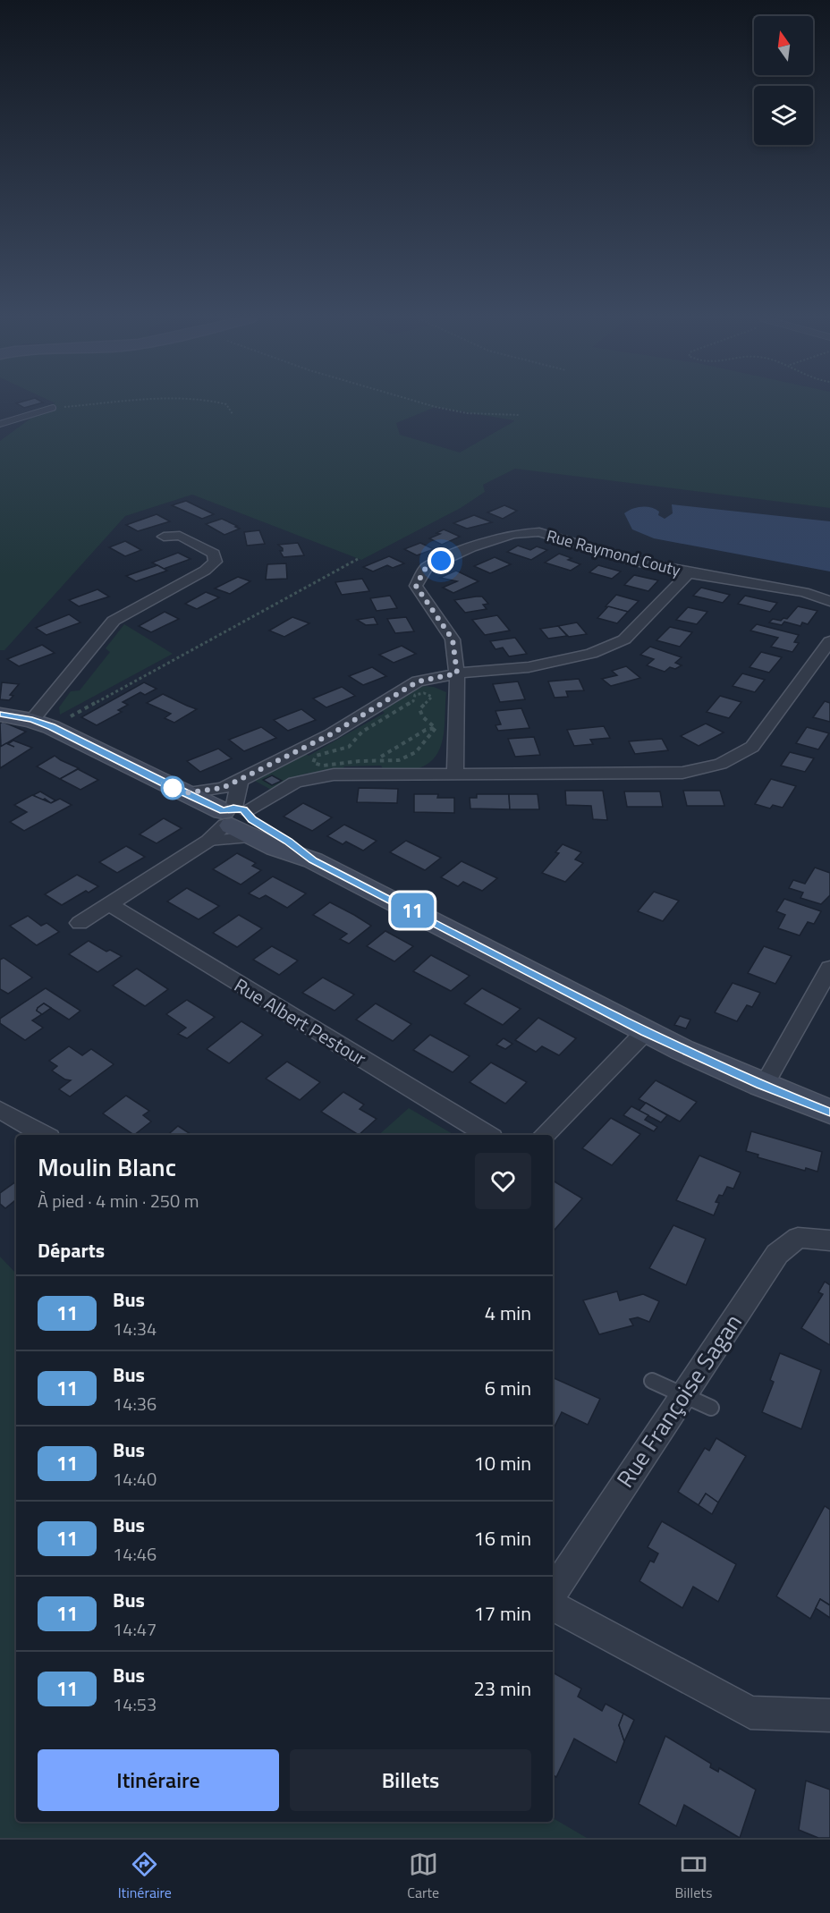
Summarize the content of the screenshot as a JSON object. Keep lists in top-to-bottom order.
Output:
{
  "streets": {
    "street": ["Rue Raymond Couty", "Rue Albert Pestour", "Rue Françoise Sagan"]
  },
  "lines": ["bus line 11"],
  "north": "top",
  "page": {
    "on_map": "11",
    "heading": [
      ["Moulin Blanc", "À pied · 4 min · 250 m"],
      "Départs"
    ],
    "list": [
      {
        "mark": "11",
        "name": "Bus",
        "note": "14:34",
        "value": "4 min"
      },
      {
        "mark": "11",
        "name": "Bus",
        "note": "14:36",
        "value": "6 min"
      },
      {
        "mark": "11",
        "name": "Bus",
        "note": "14:40",
        "value": "10 min"
      },
      {
        "mark": "11",
        "name": "Bus",
        "note": "14:46",
        "value": "16 min"
      },
      {
        "mark": "11",
        "name": "Bus",
        "note": "14:47",
        "value": "17 min"
      },
      {
        "mark": "11",
        "name": "Bus",
        "note": "14:53",
        "value": "23 min"
      }
    ],
    "buttons": ["Itinéraire", "Billets"],
    "tabs": ["Itinéraire", "Carte", "Billets"]
  }
}
